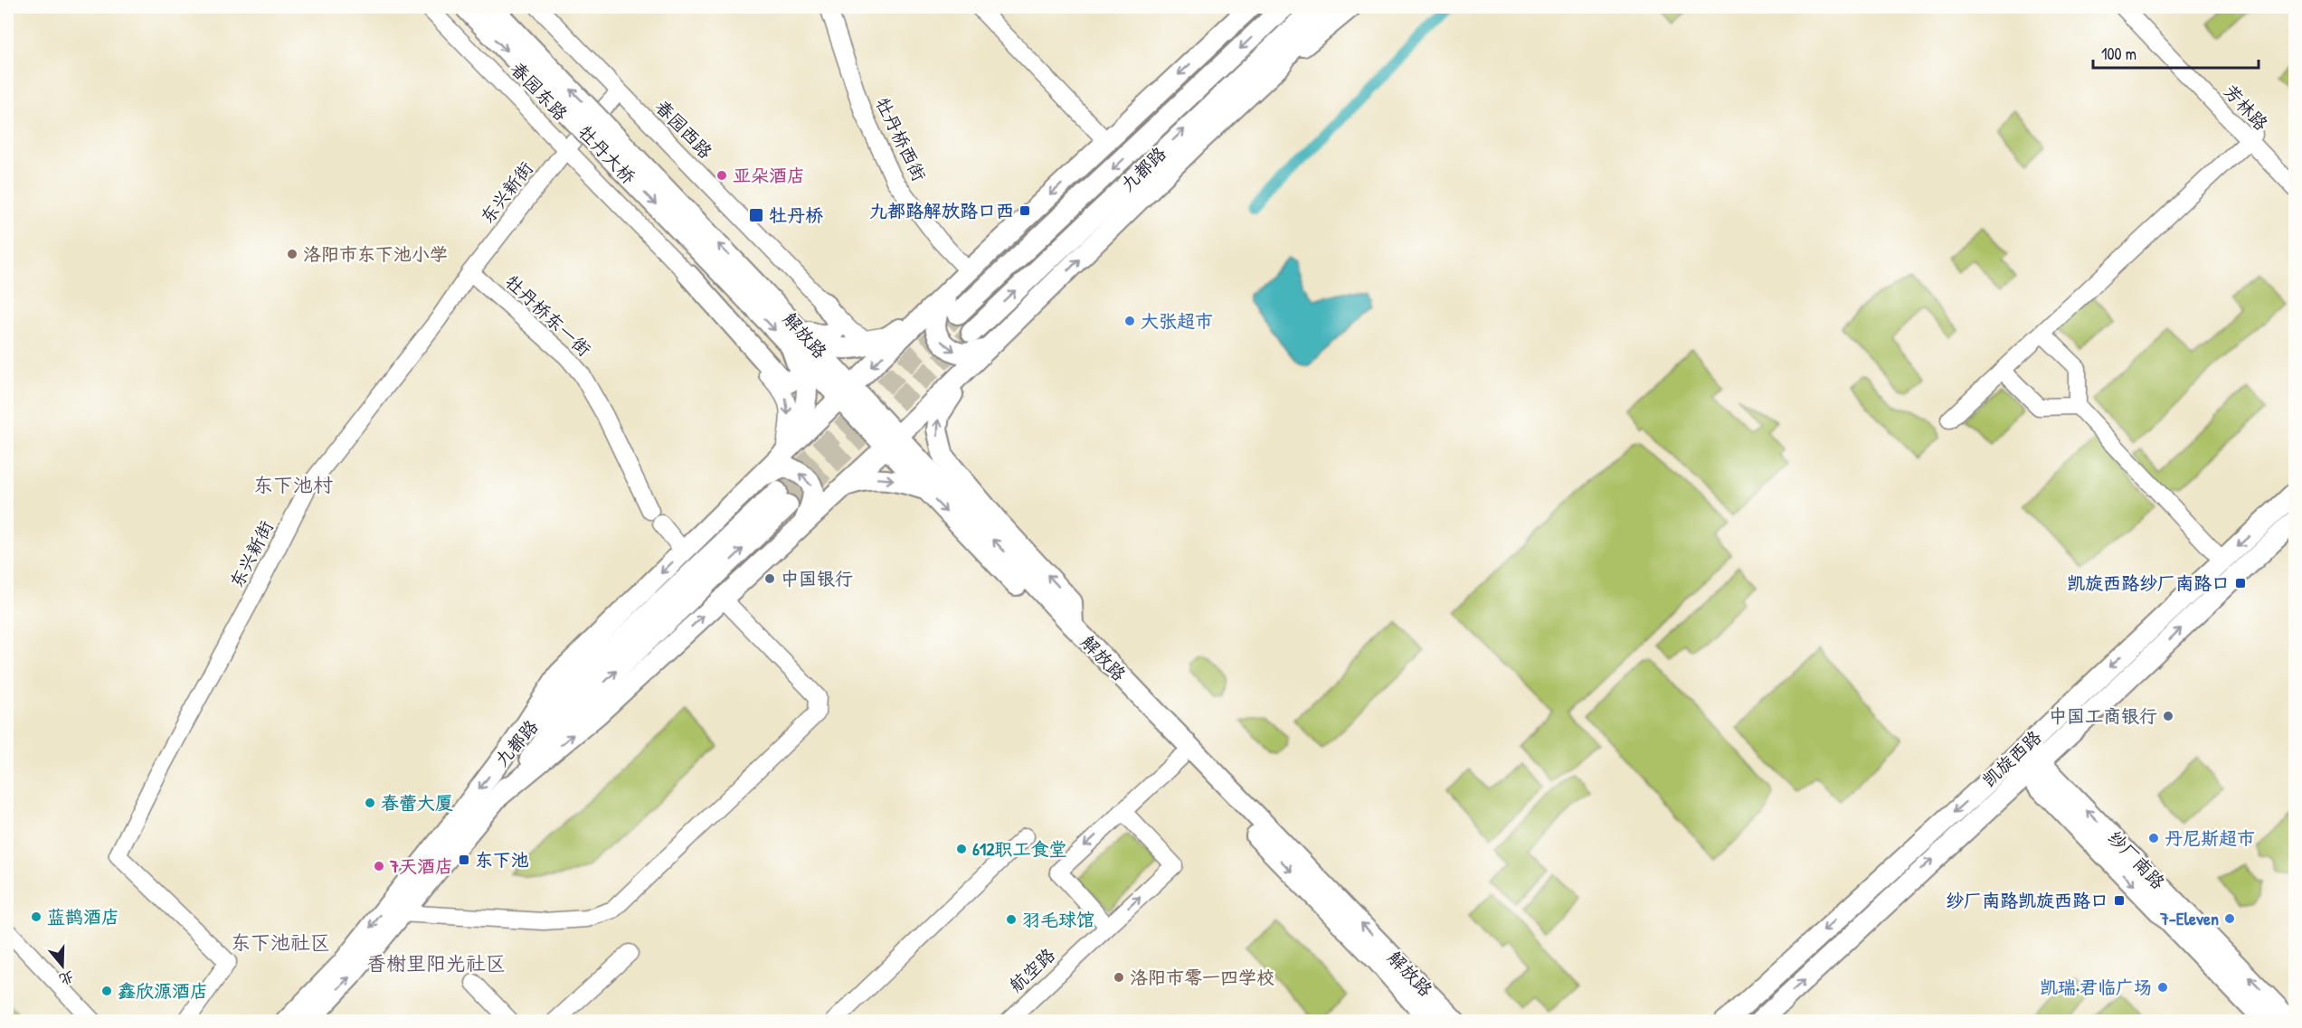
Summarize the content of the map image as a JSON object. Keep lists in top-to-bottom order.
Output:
{
  "streets": {
    "main road": [
      "牡丹大桥",
      "九都路",
      "解放路",
      "凯旋西路",
      "纱厂南路"
    ],
    "street": [
      "春园东路",
      "芳林路",
      "春园西路",
      "牡丹桥西街",
      "东兴新街",
      "牡丹桥东一街",
      "航空路"
    ]
  },
  "crossings": [
    ["春园东路", "东兴新街"],
    ["春园西路", "东兴新街"],
    ["牡丹大桥", "解放路"],
    ["东兴新街", "牡丹桥东一街"],
    ["凯旋西路", "纱厂南路"]
  ],
  "districts": ["东下池村", "东下池社区", "香榭里阳光社区"],
  "places": {
    "other": [
      "亚朵酒店",
      "洛阳市东下池小学",
      "大张超市",
      "中国银行",
      "中国工商银行",
      "春蕾大厦",
      "丹尼斯超市",
      "612职工食堂",
      "7天酒店",
      "蓝鹊酒店",
      "7-Eleven",
      "羽毛球馆",
      "洛阳市零一四学校",
      "凯瑞·君临广场",
      "鑫欣源酒店"
    ],
    "transit": [
      "九都路解放路口西",
      "牡丹桥",
      "凯旋西路纱厂南路口",
      "东下池",
      "纱厂南路凯旋西路口"
    ]
  },
  "scale_bar": "100 m",
  "north": "bottom"
}
